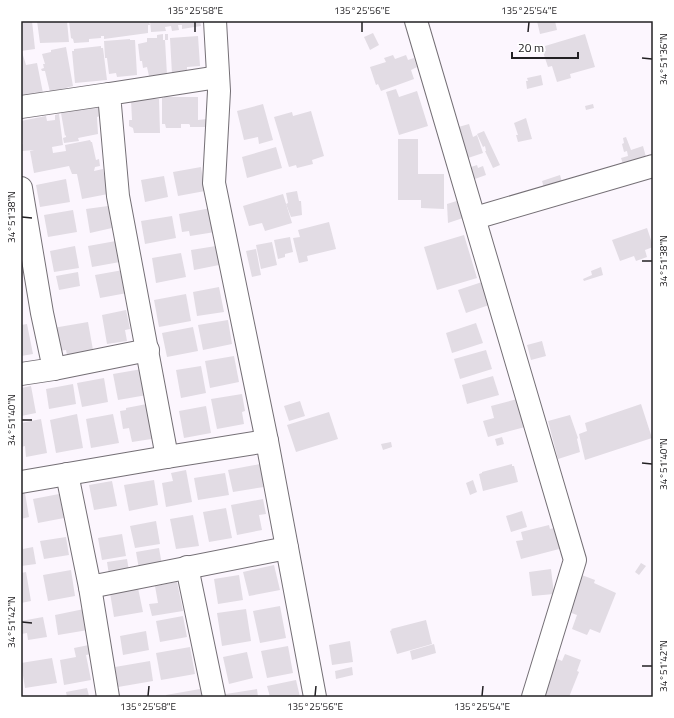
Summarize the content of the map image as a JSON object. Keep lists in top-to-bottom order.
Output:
{
  "scale_bar": "20 m",
  "coordinates": [
    "135°25'58\"E",
    "135°25'56\"E",
    "135°25'54\"E",
    "34°51'36\"N",
    "34°51'38\"N",
    "34°51'40\"N",
    "34°51'42\"N"
  ]
}
